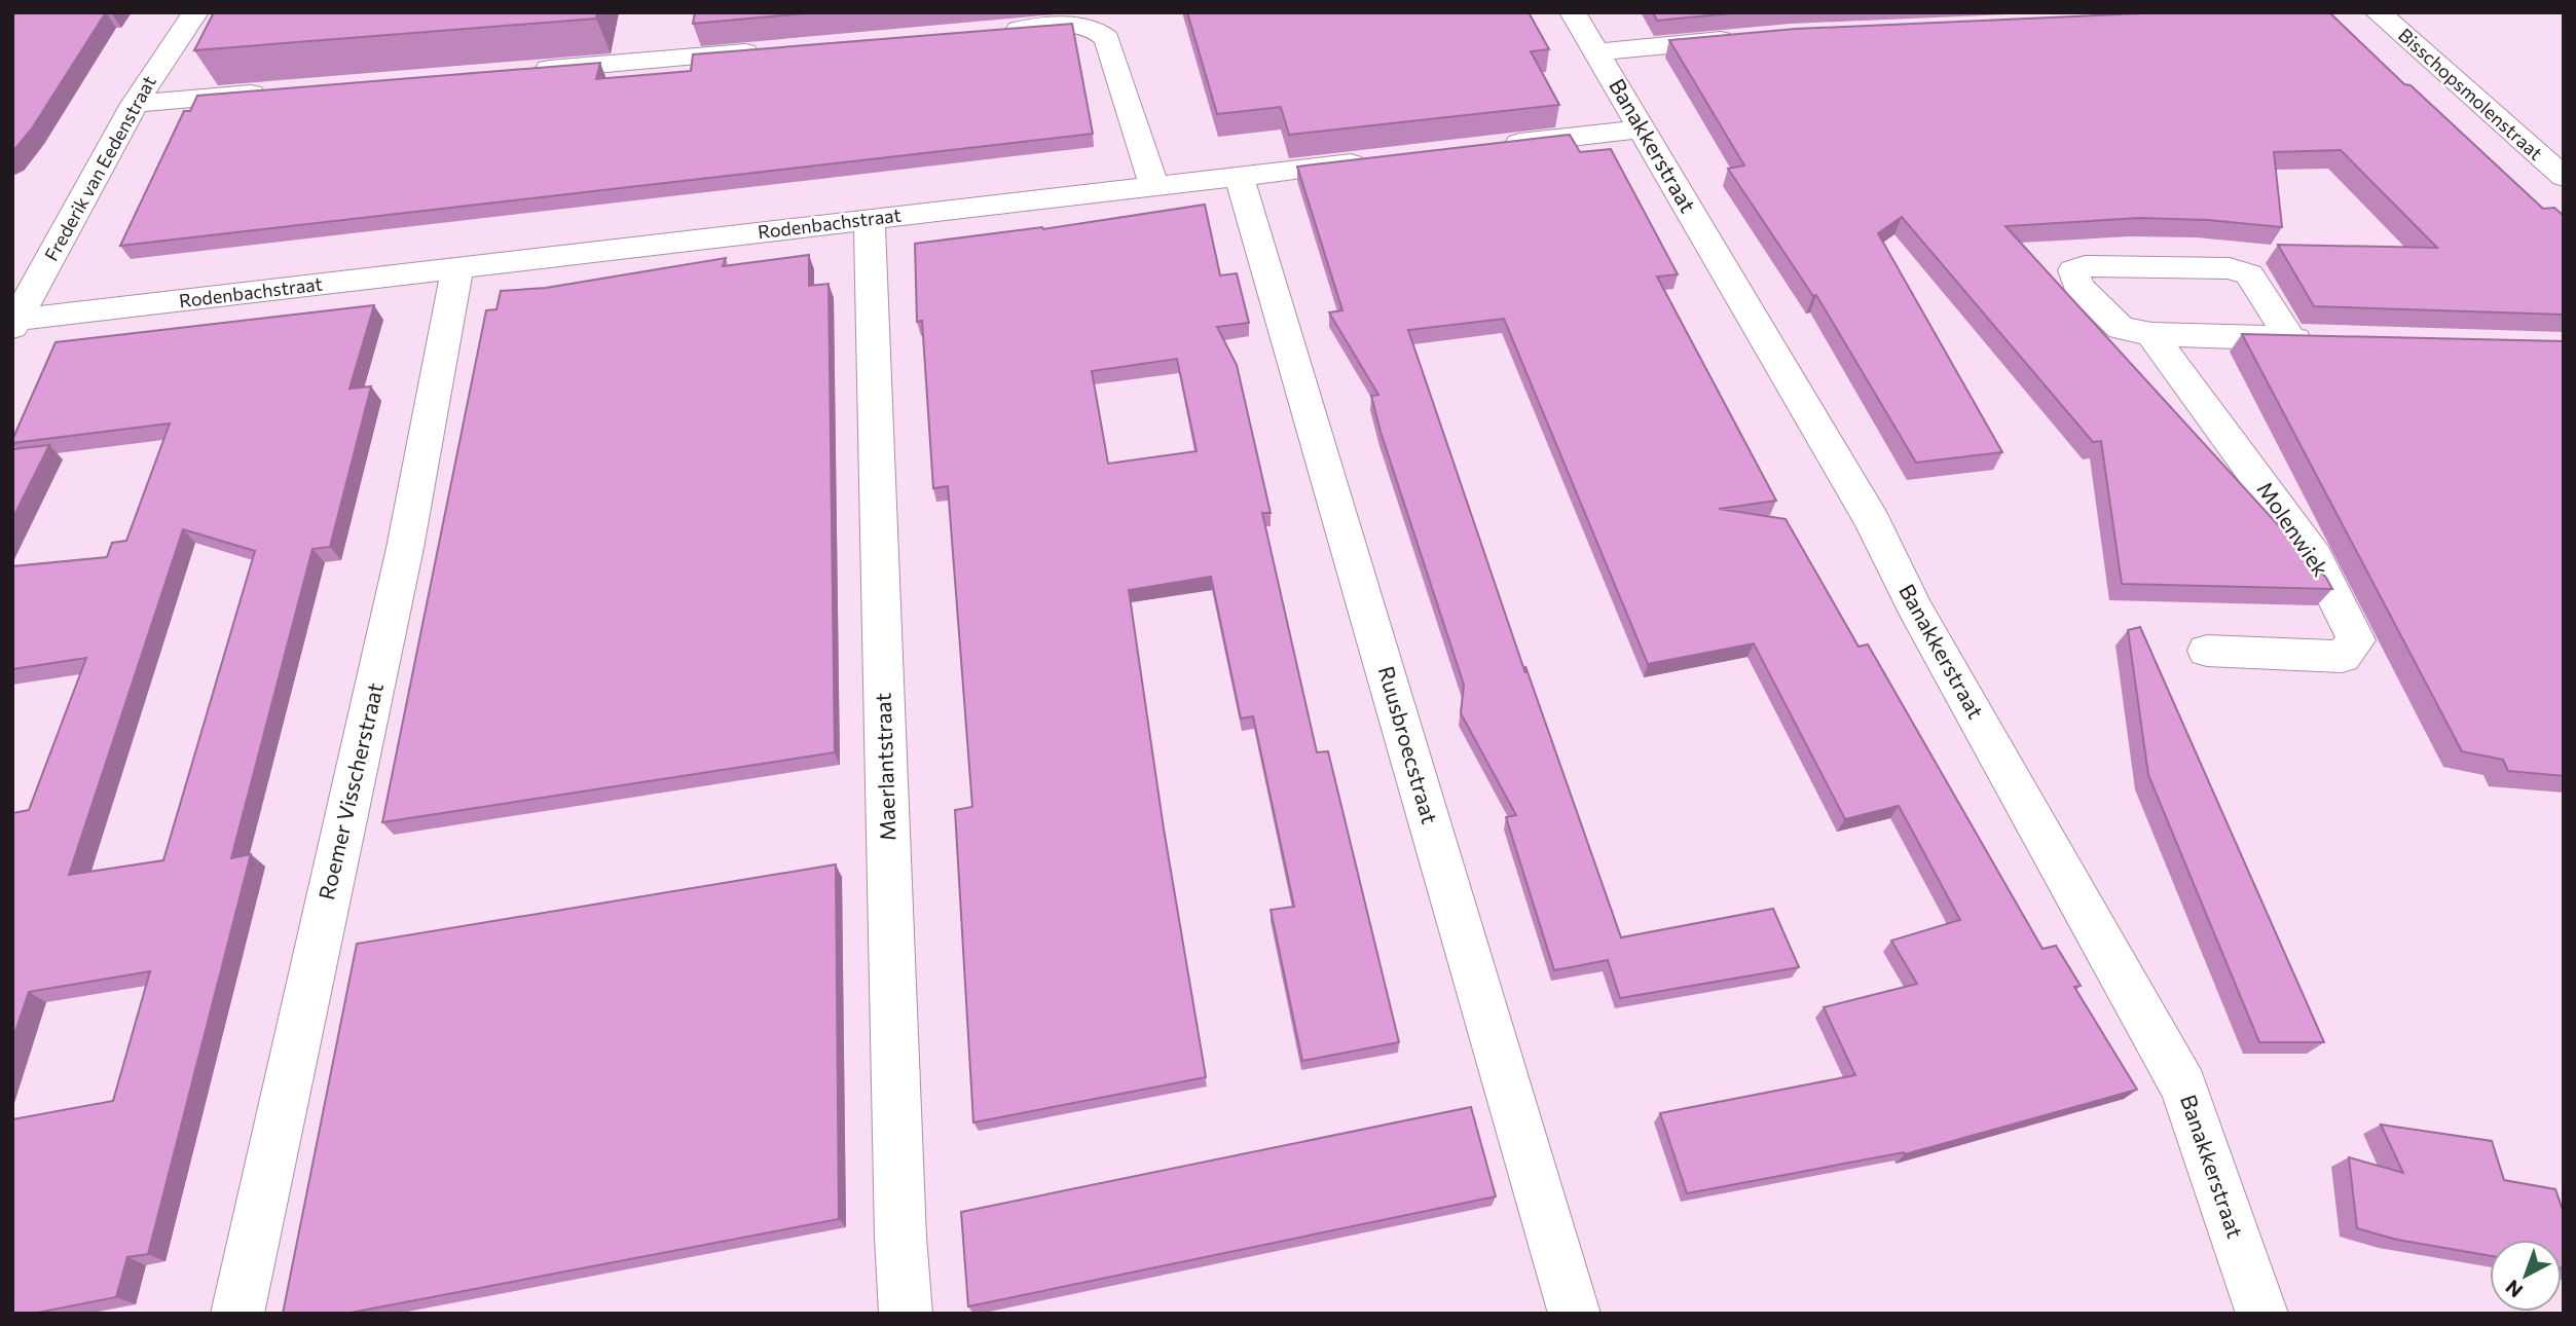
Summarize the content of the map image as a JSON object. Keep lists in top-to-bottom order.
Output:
{
  "streets": {
    "street": [
      "Bisschopsmolenstraat",
      "Banakkerstraat",
      "Frederik van Eedenstraat",
      "Rodenbachstraat",
      "Molenwiek",
      "Ruusbroecstraat",
      "Maerlantstraat",
      "Roemer Visscherstraat"
    ]
  },
  "crossings": [
    ["Frederik van Eedenstraat", "Rodenbachstraat"],
    ["Rodenbachstraat", "Ruusbroecstraat"],
    ["Rodenbachstraat", "Maerlantstraat"],
    ["Rodenbachstraat", "Roemer Visscherstraat"]
  ],
  "north": "bottom left"
}
